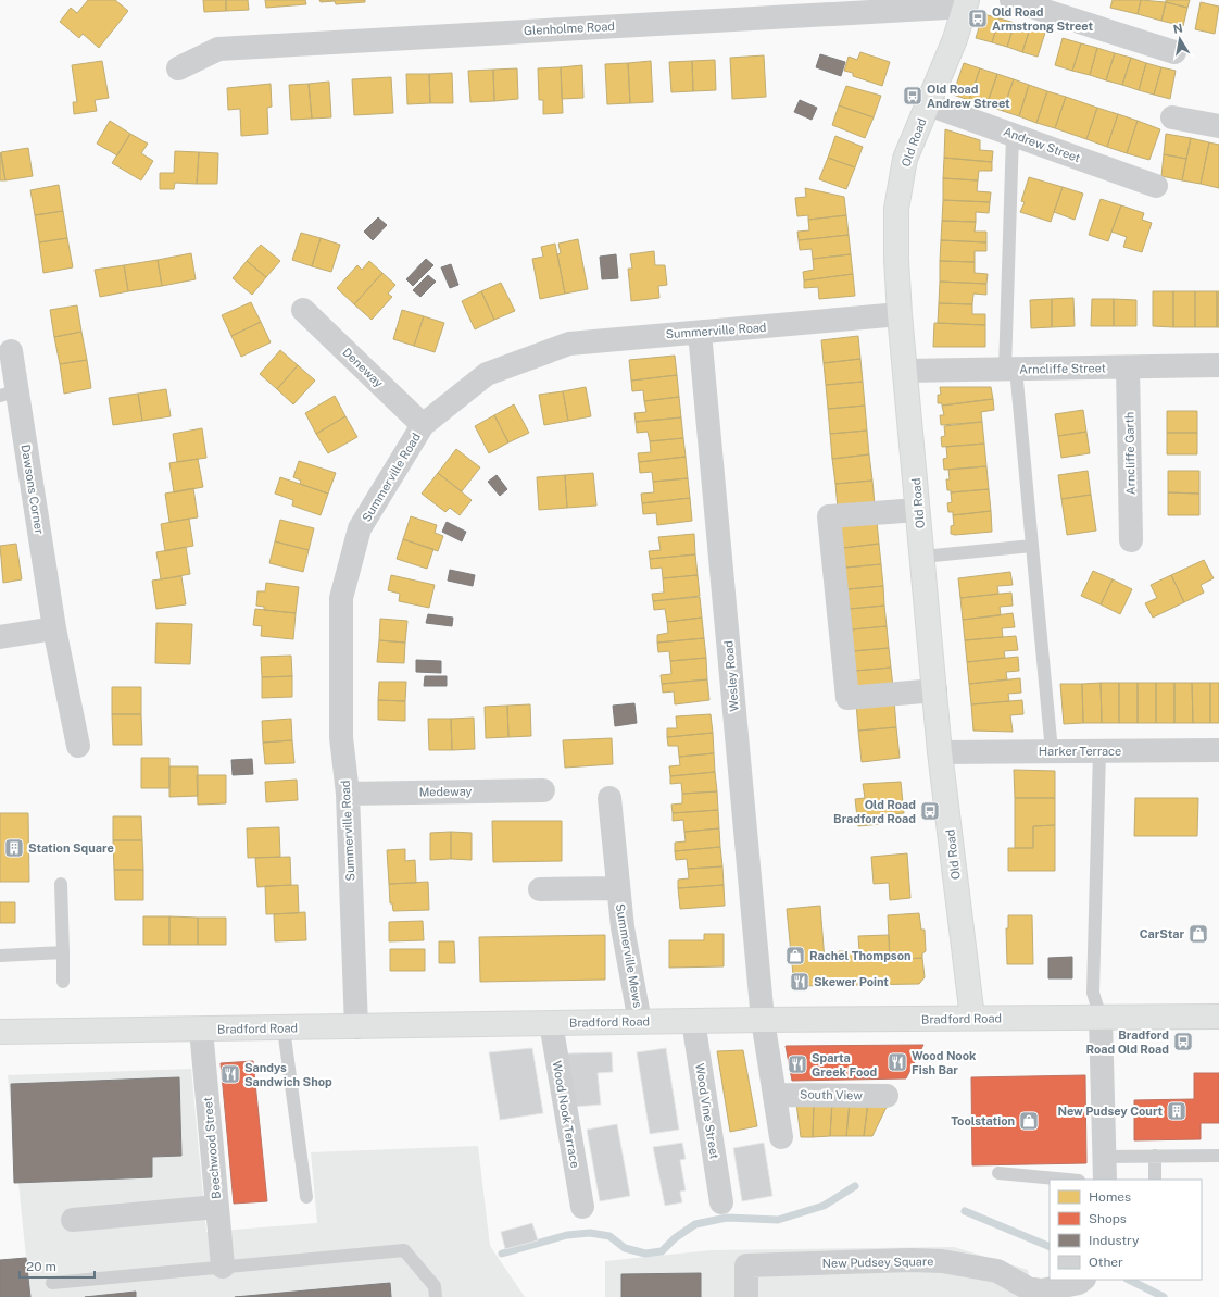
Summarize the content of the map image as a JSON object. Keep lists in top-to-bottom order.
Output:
{
  "streets": {
    "main road": ["Old Road", "Bradford Road"],
    "street": [
      "Glenholme Road",
      "Andrew Street",
      "Summerville Road",
      "Deneway",
      "Arncliffe Street",
      "Arncliffe Garth",
      "Dawsons Corner",
      "Wesley Road",
      "Harker Terrace",
      "Medeway",
      "Summerville Mews",
      "South View",
      "Wood Vine Street",
      "Wood Nook Terrace",
      "Beechwood Street",
      "New Pudsey Square"
    ]
  },
  "crossings": [
    ["Glenholme Road", "Old Road"],
    ["Old Road", "Andrew Street"],
    ["Old Road", "Summerville Road"],
    ["Old Road", "Arncliffe Street"],
    ["Old Road", "Harker Terrace"],
    ["Old Road", "Bradford Road"],
    ["Summerville Road", "Deneway"],
    ["Summerville Road", "Wesley Road"],
    ["Summerville Road", "Medeway"],
    ["Summerville Road", "Bradford Road"],
    ["Arncliffe Street", "Arncliffe Garth"],
    ["Wesley Road", "Bradford Road"],
    ["Summerville Mews", "Bradford Road"],
    ["Bradford Road", "Wood Vine Street"],
    ["Bradford Road", "Wood Nook Terrace"],
    ["Bradford Road", "Beechwood Street"]
  ],
  "places": {
    "bus stop": [
      "Old Road Armstrong Street",
      "Old Road Andrew Street",
      "Old Road Bradford Road",
      "Bradford Road Old Road"
    ],
    "building": ["Station Square", "New Pudsey Court"],
    "shop": ["CarStar", "Rachel Thompson", "Toolstation"],
    "restaurant": [
      "Skewer Point",
      "Wood Nook Fish Bar",
      "Sparta Greek Food",
      "Sandys Sandwich Shop"
    ]
  },
  "legend": [
    "Homes",
    "Shops",
    "Industry",
    "Other"
  ],
  "scale_bar": "20 m",
  "north": "top"
}
